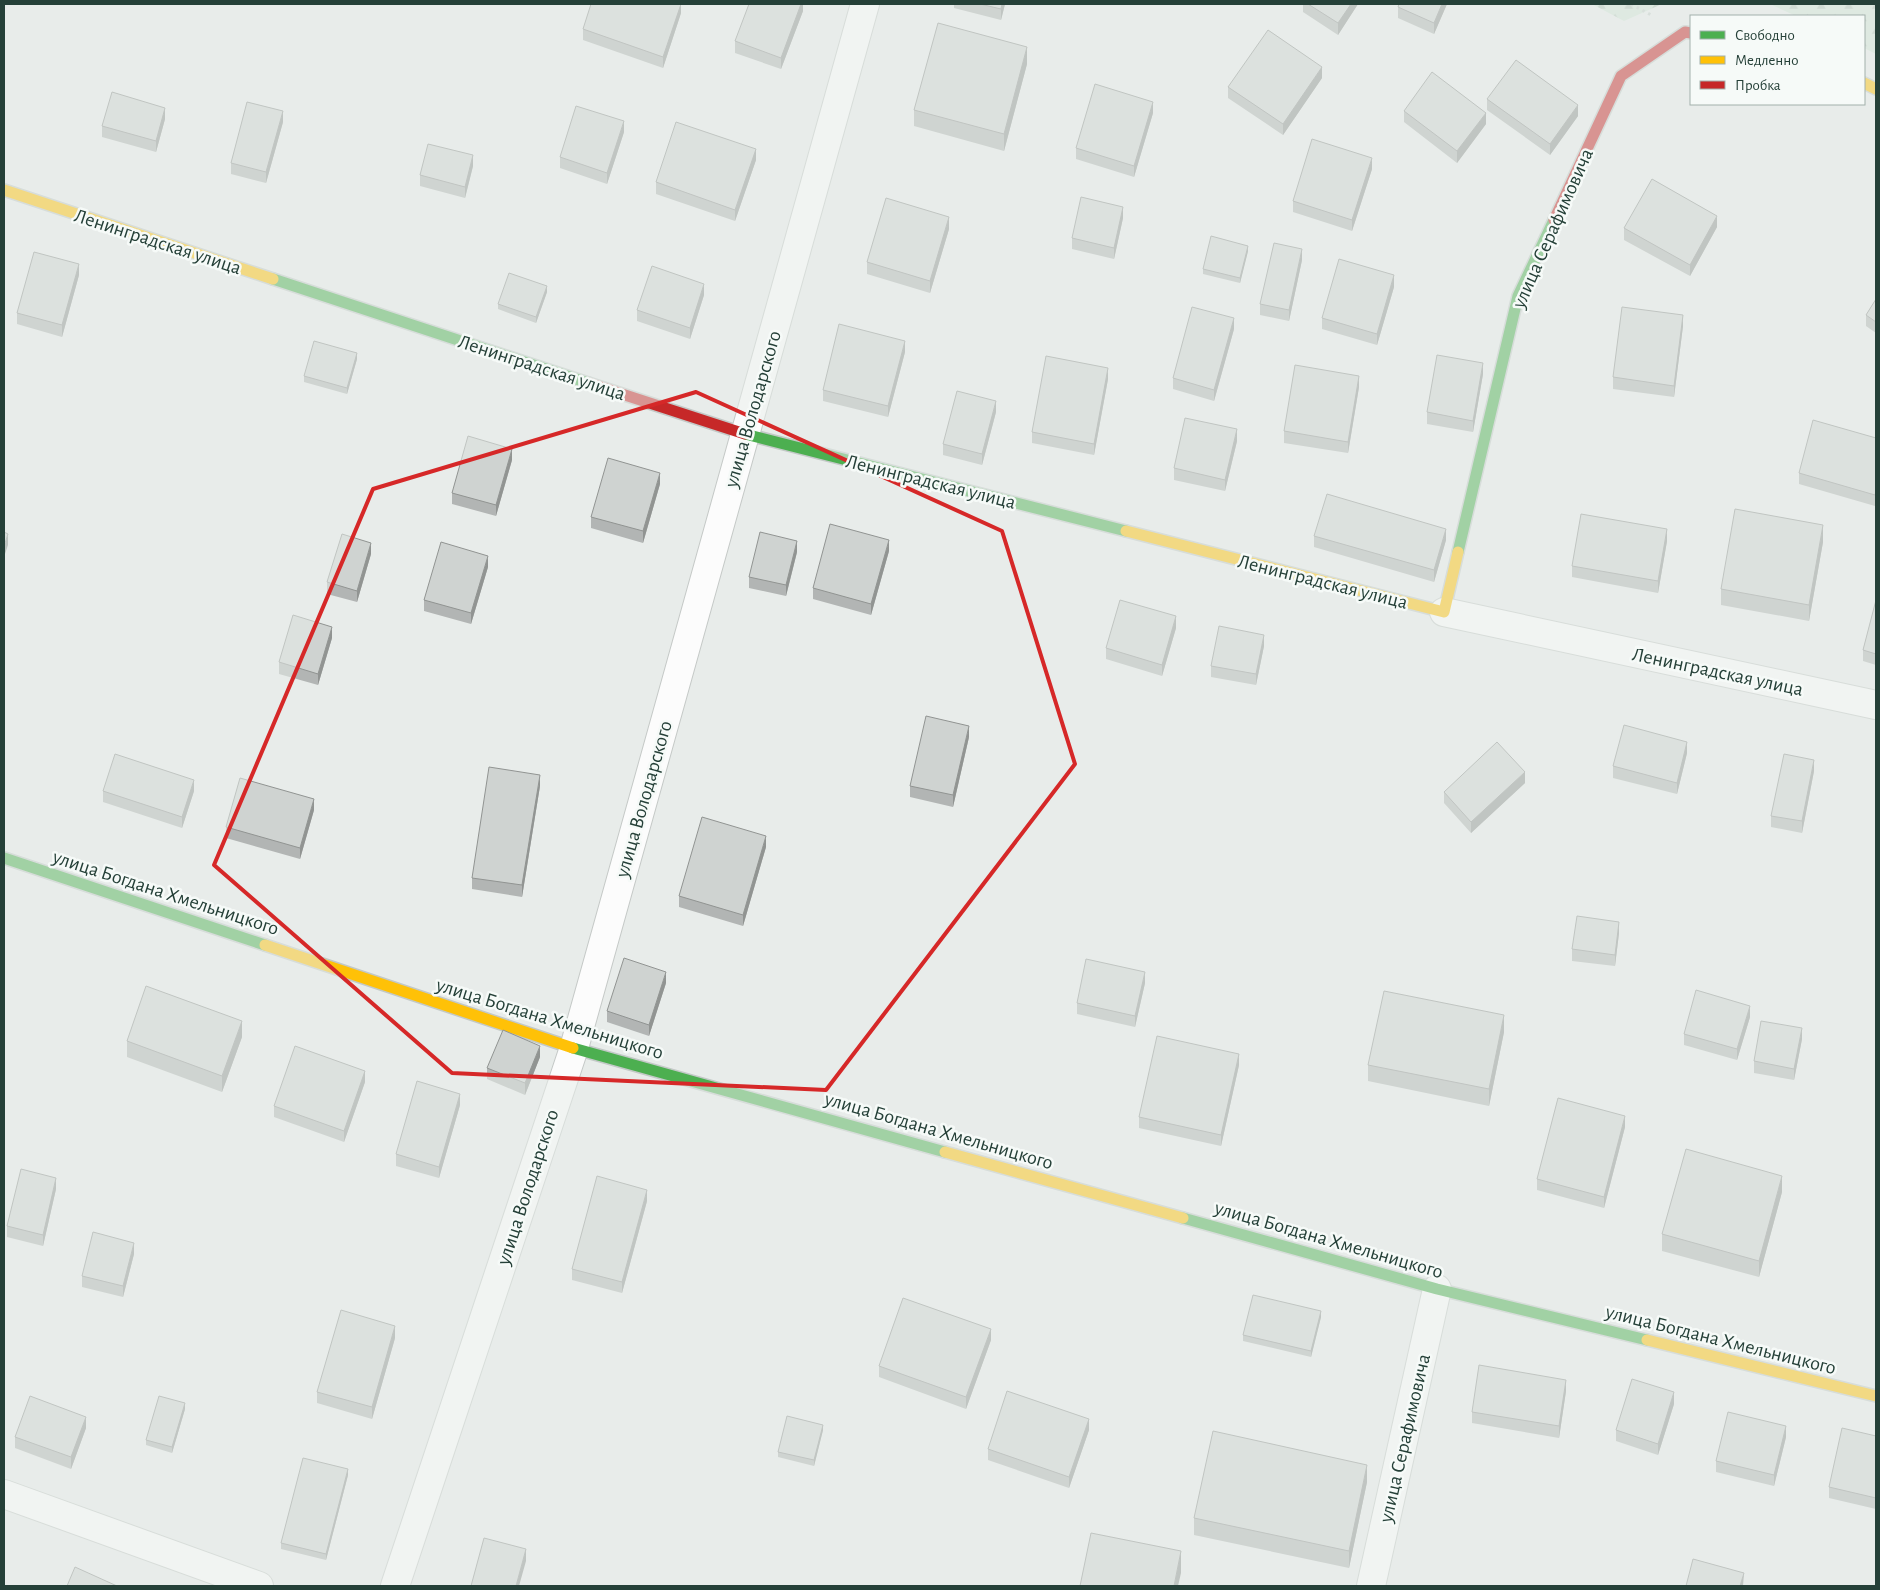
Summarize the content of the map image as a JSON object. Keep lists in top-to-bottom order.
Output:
{
  "streets": {
    "street": [
      "улица Серафимовича",
      "Ленинградская улица",
      "улица Володарского",
      "улица Богдана Хмельницкого"
    ]
  },
  "crossings": [
    ["улица Серафимовича", "Ленинградская улица"],
    ["улица Серафимовича", "улица Богдана Хмельницкого"],
    ["Ленинградская улица", "улица Володарского"],
    ["улица Володарского", "улица Богдана Хмельницкого"]
  ],
  "legend": ["Свободно", "Медленно", "Пробка"]
}
